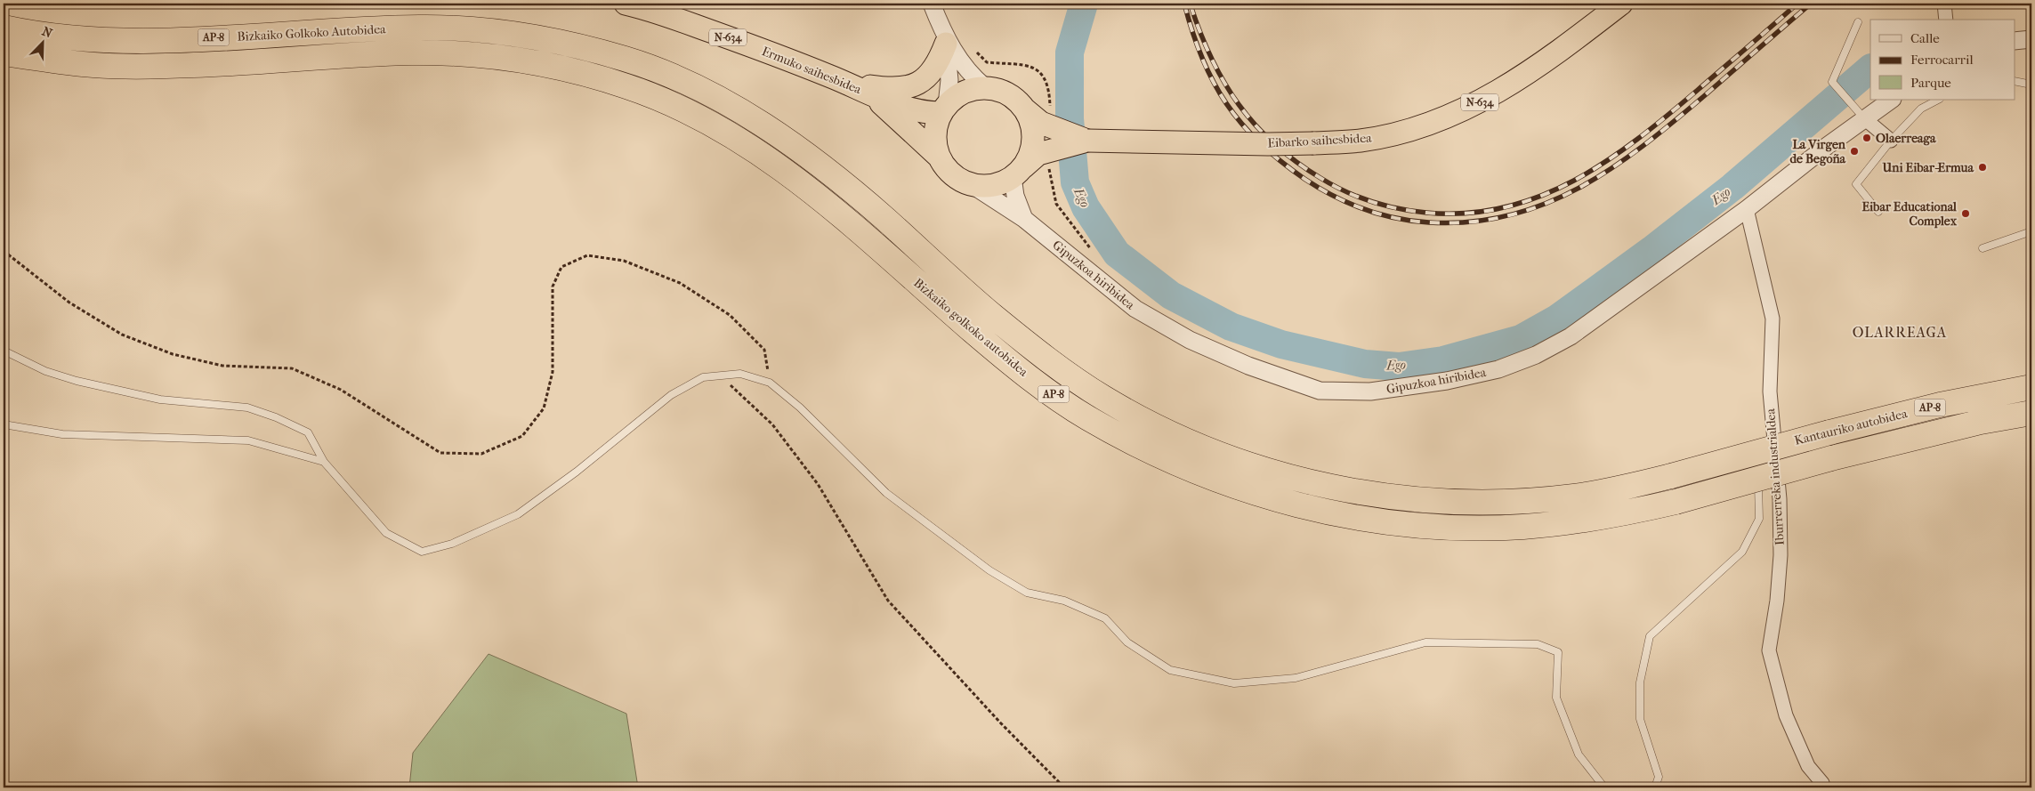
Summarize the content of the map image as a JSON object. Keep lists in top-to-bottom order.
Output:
{
  "streets": {
    "highway": [
      "Bizkaiko Golkoko Autobidea",
      "AP-8",
      "N-634",
      "Ermuko saihesbidea",
      "Eibarko saihesbidea",
      "Bizkaiko golkoko autobidea",
      "Kantauriko autobidea"
    ],
    "street": ["Gipuzkoa hiribidea", "Iburrerreka industrialdea"]
  },
  "crossings": [
    ["Bizkaiko Golkoko Autobidea", "Bizkaiko golkoko autobidea"],
    ["Eibarko saihesbidea", "Gipuzkoa hiribidea"],
    ["Gipuzkoa hiribidea", "Iburrerreka industrialdea"],
    ["Bizkaiko golkoko autobidea", "Kantauriko autobidea"]
  ],
  "districts": ["OLARREAGA"],
  "water": ["Ego"],
  "places": [
    "Olaerreaga",
    "La Virgen de Begoña",
    "Uni Eibar-Ermua",
    "Eibar Educational Complex"
  ],
  "legend": ["Calle", "Ferrocarril", "Parque"],
  "north": "top right"
}
